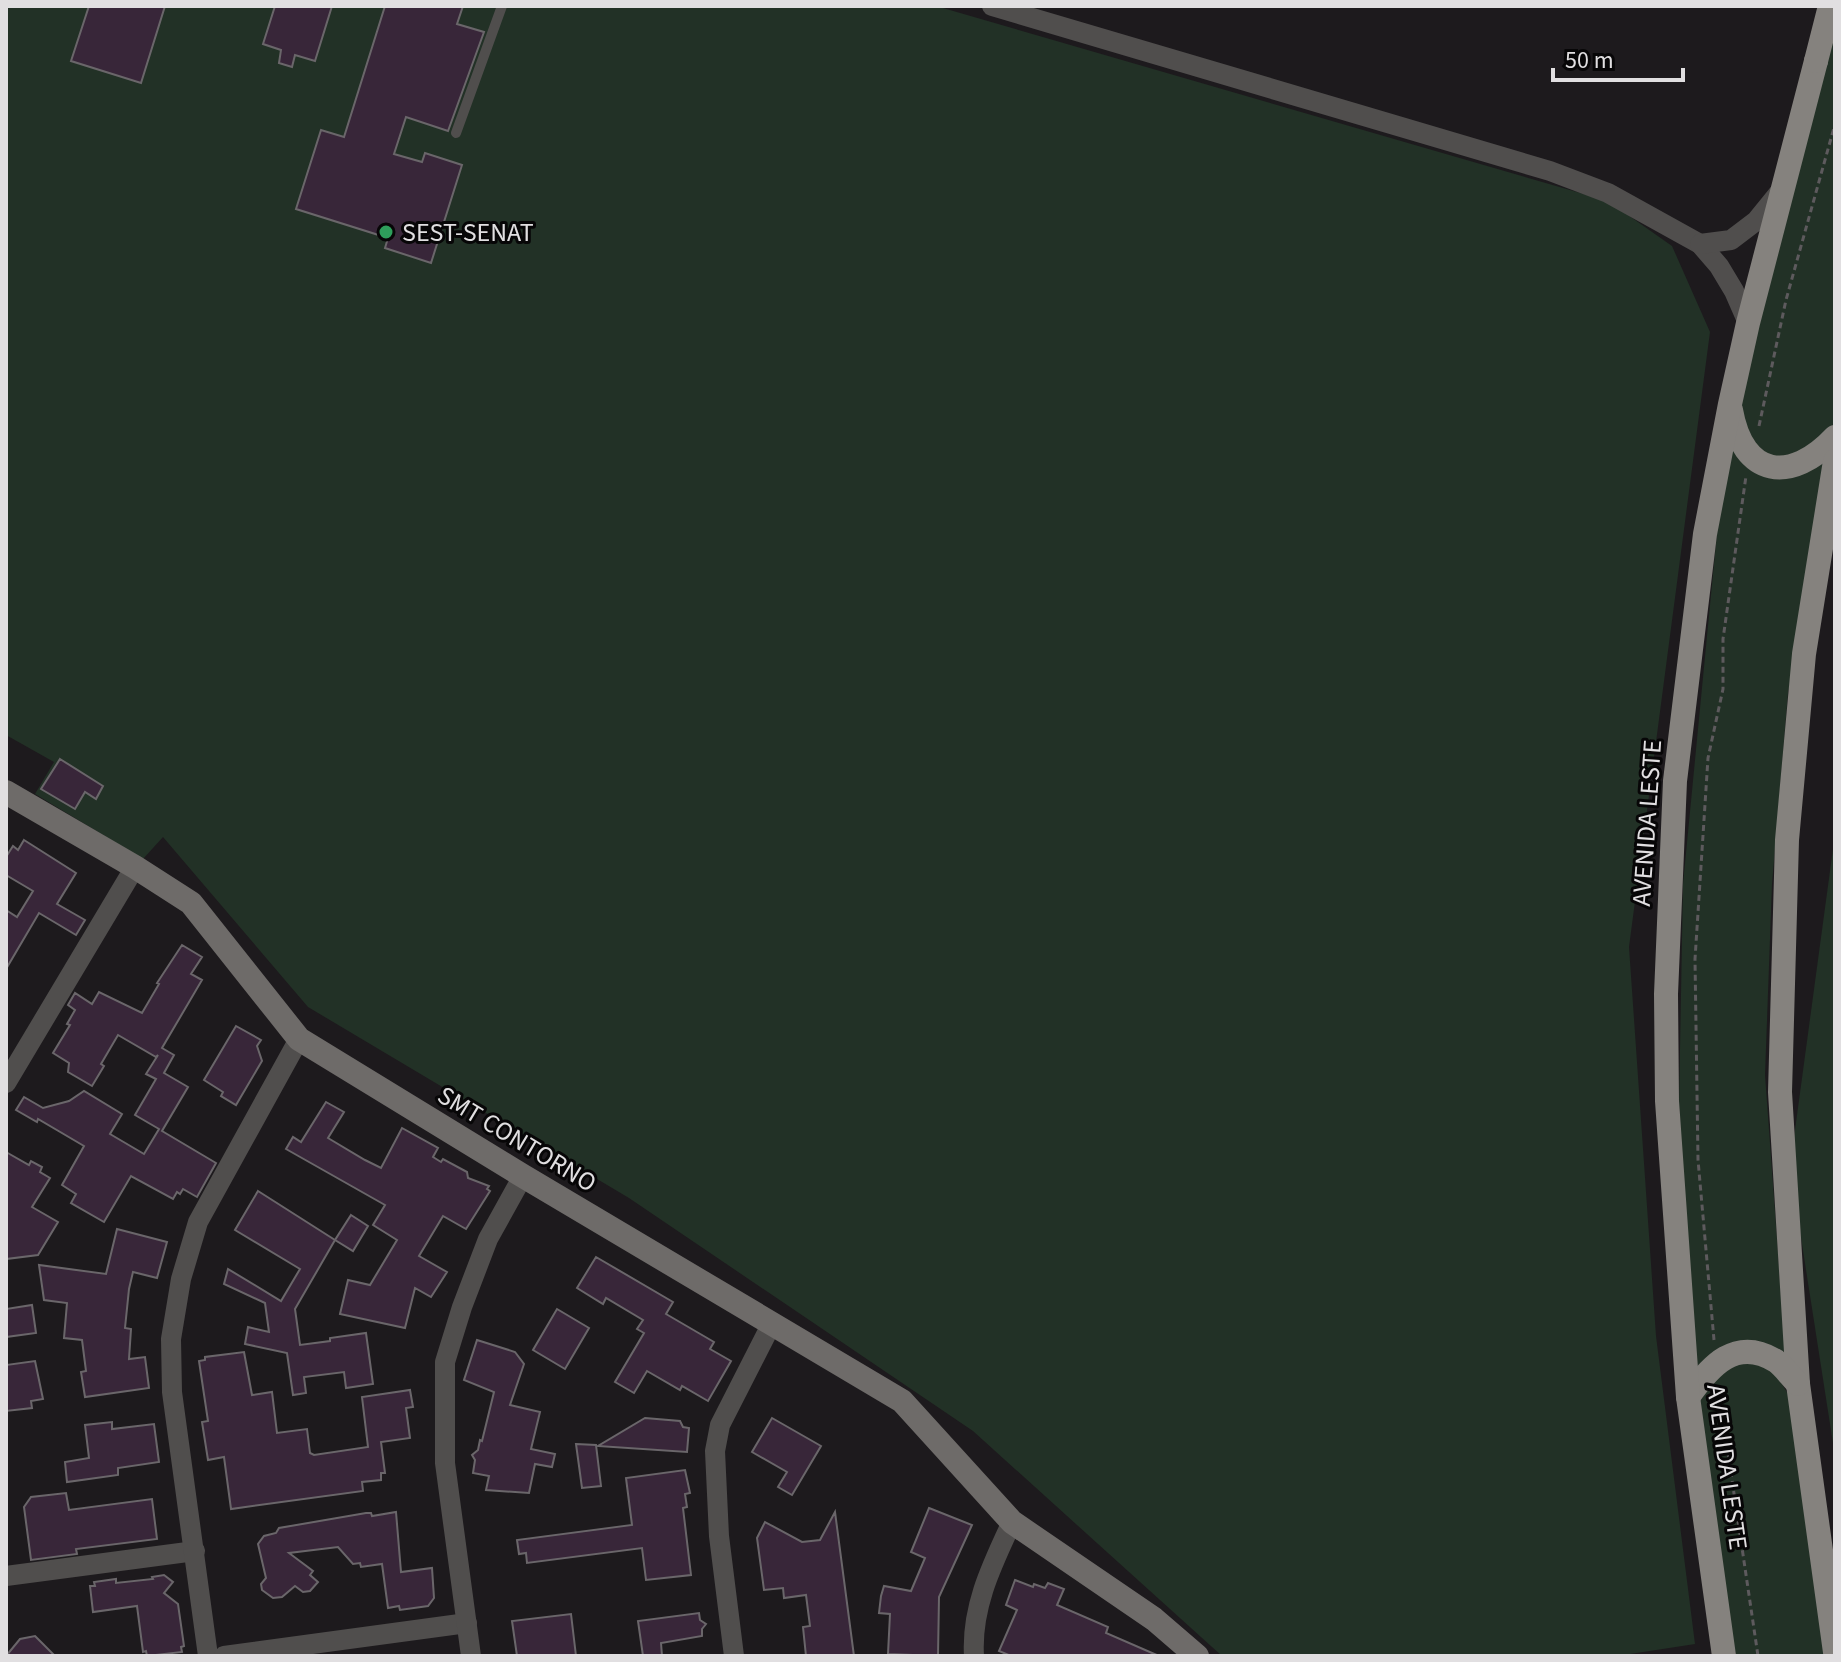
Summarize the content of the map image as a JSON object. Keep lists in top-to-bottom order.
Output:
{
  "streets": {
    "main road": ["AVENIDA LESTE"],
    "street": ["SMT CONTORNO"]
  },
  "places": ["SEST-SENAT"],
  "scale_bar": "50 m"
}
